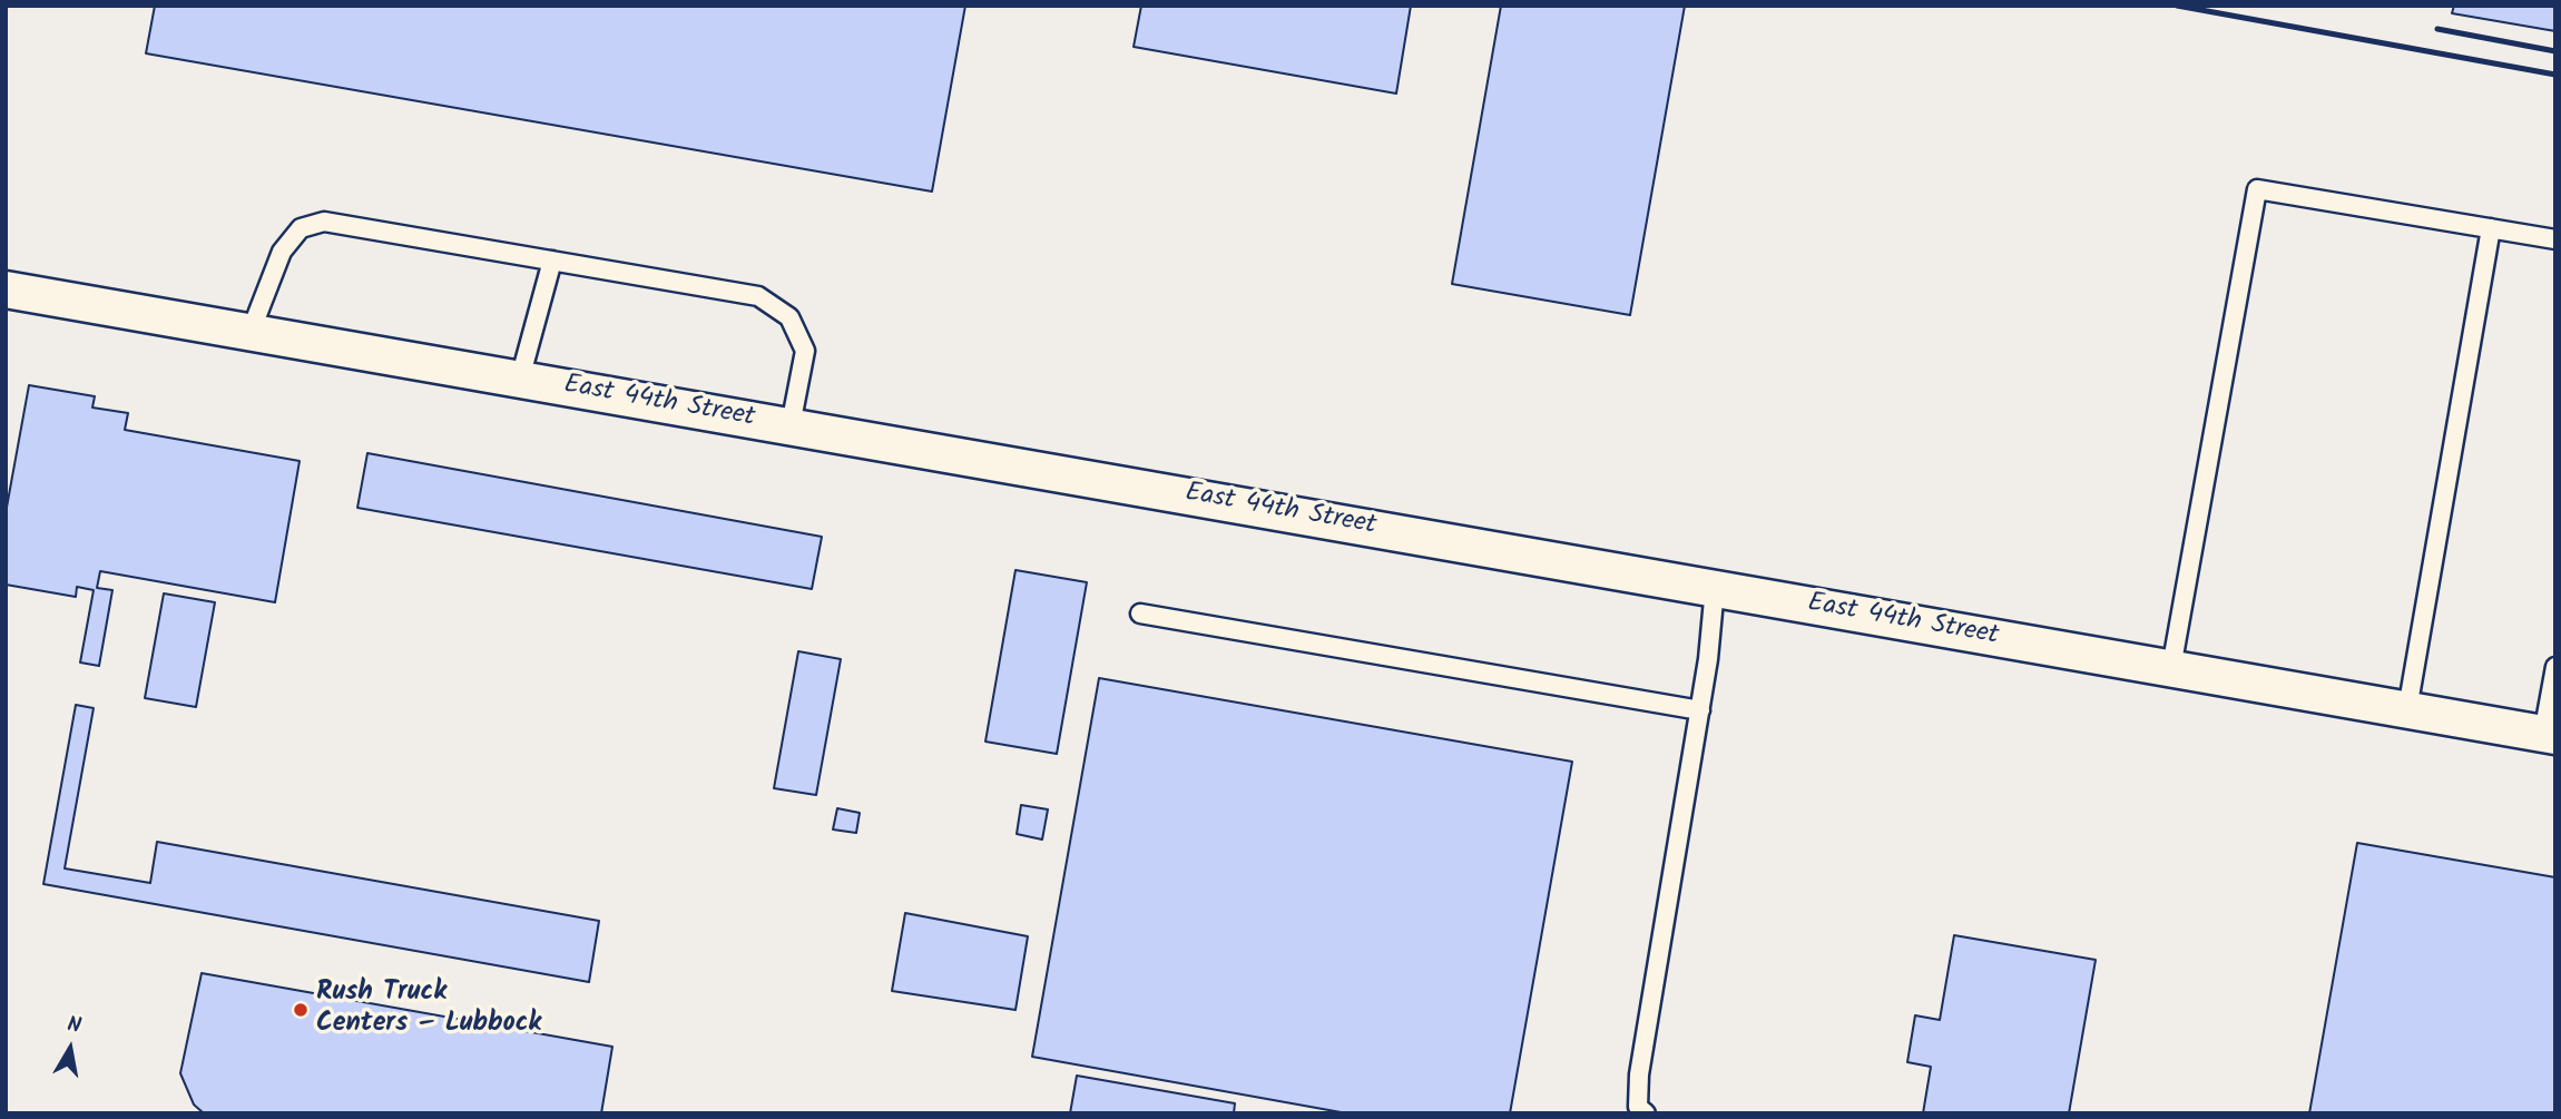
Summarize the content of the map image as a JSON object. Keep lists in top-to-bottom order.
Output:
{
  "streets": {
    "street": ["East 44th Street"]
  },
  "places": ["Rush Truck Centers – Lubbock"],
  "north": "top"
}
